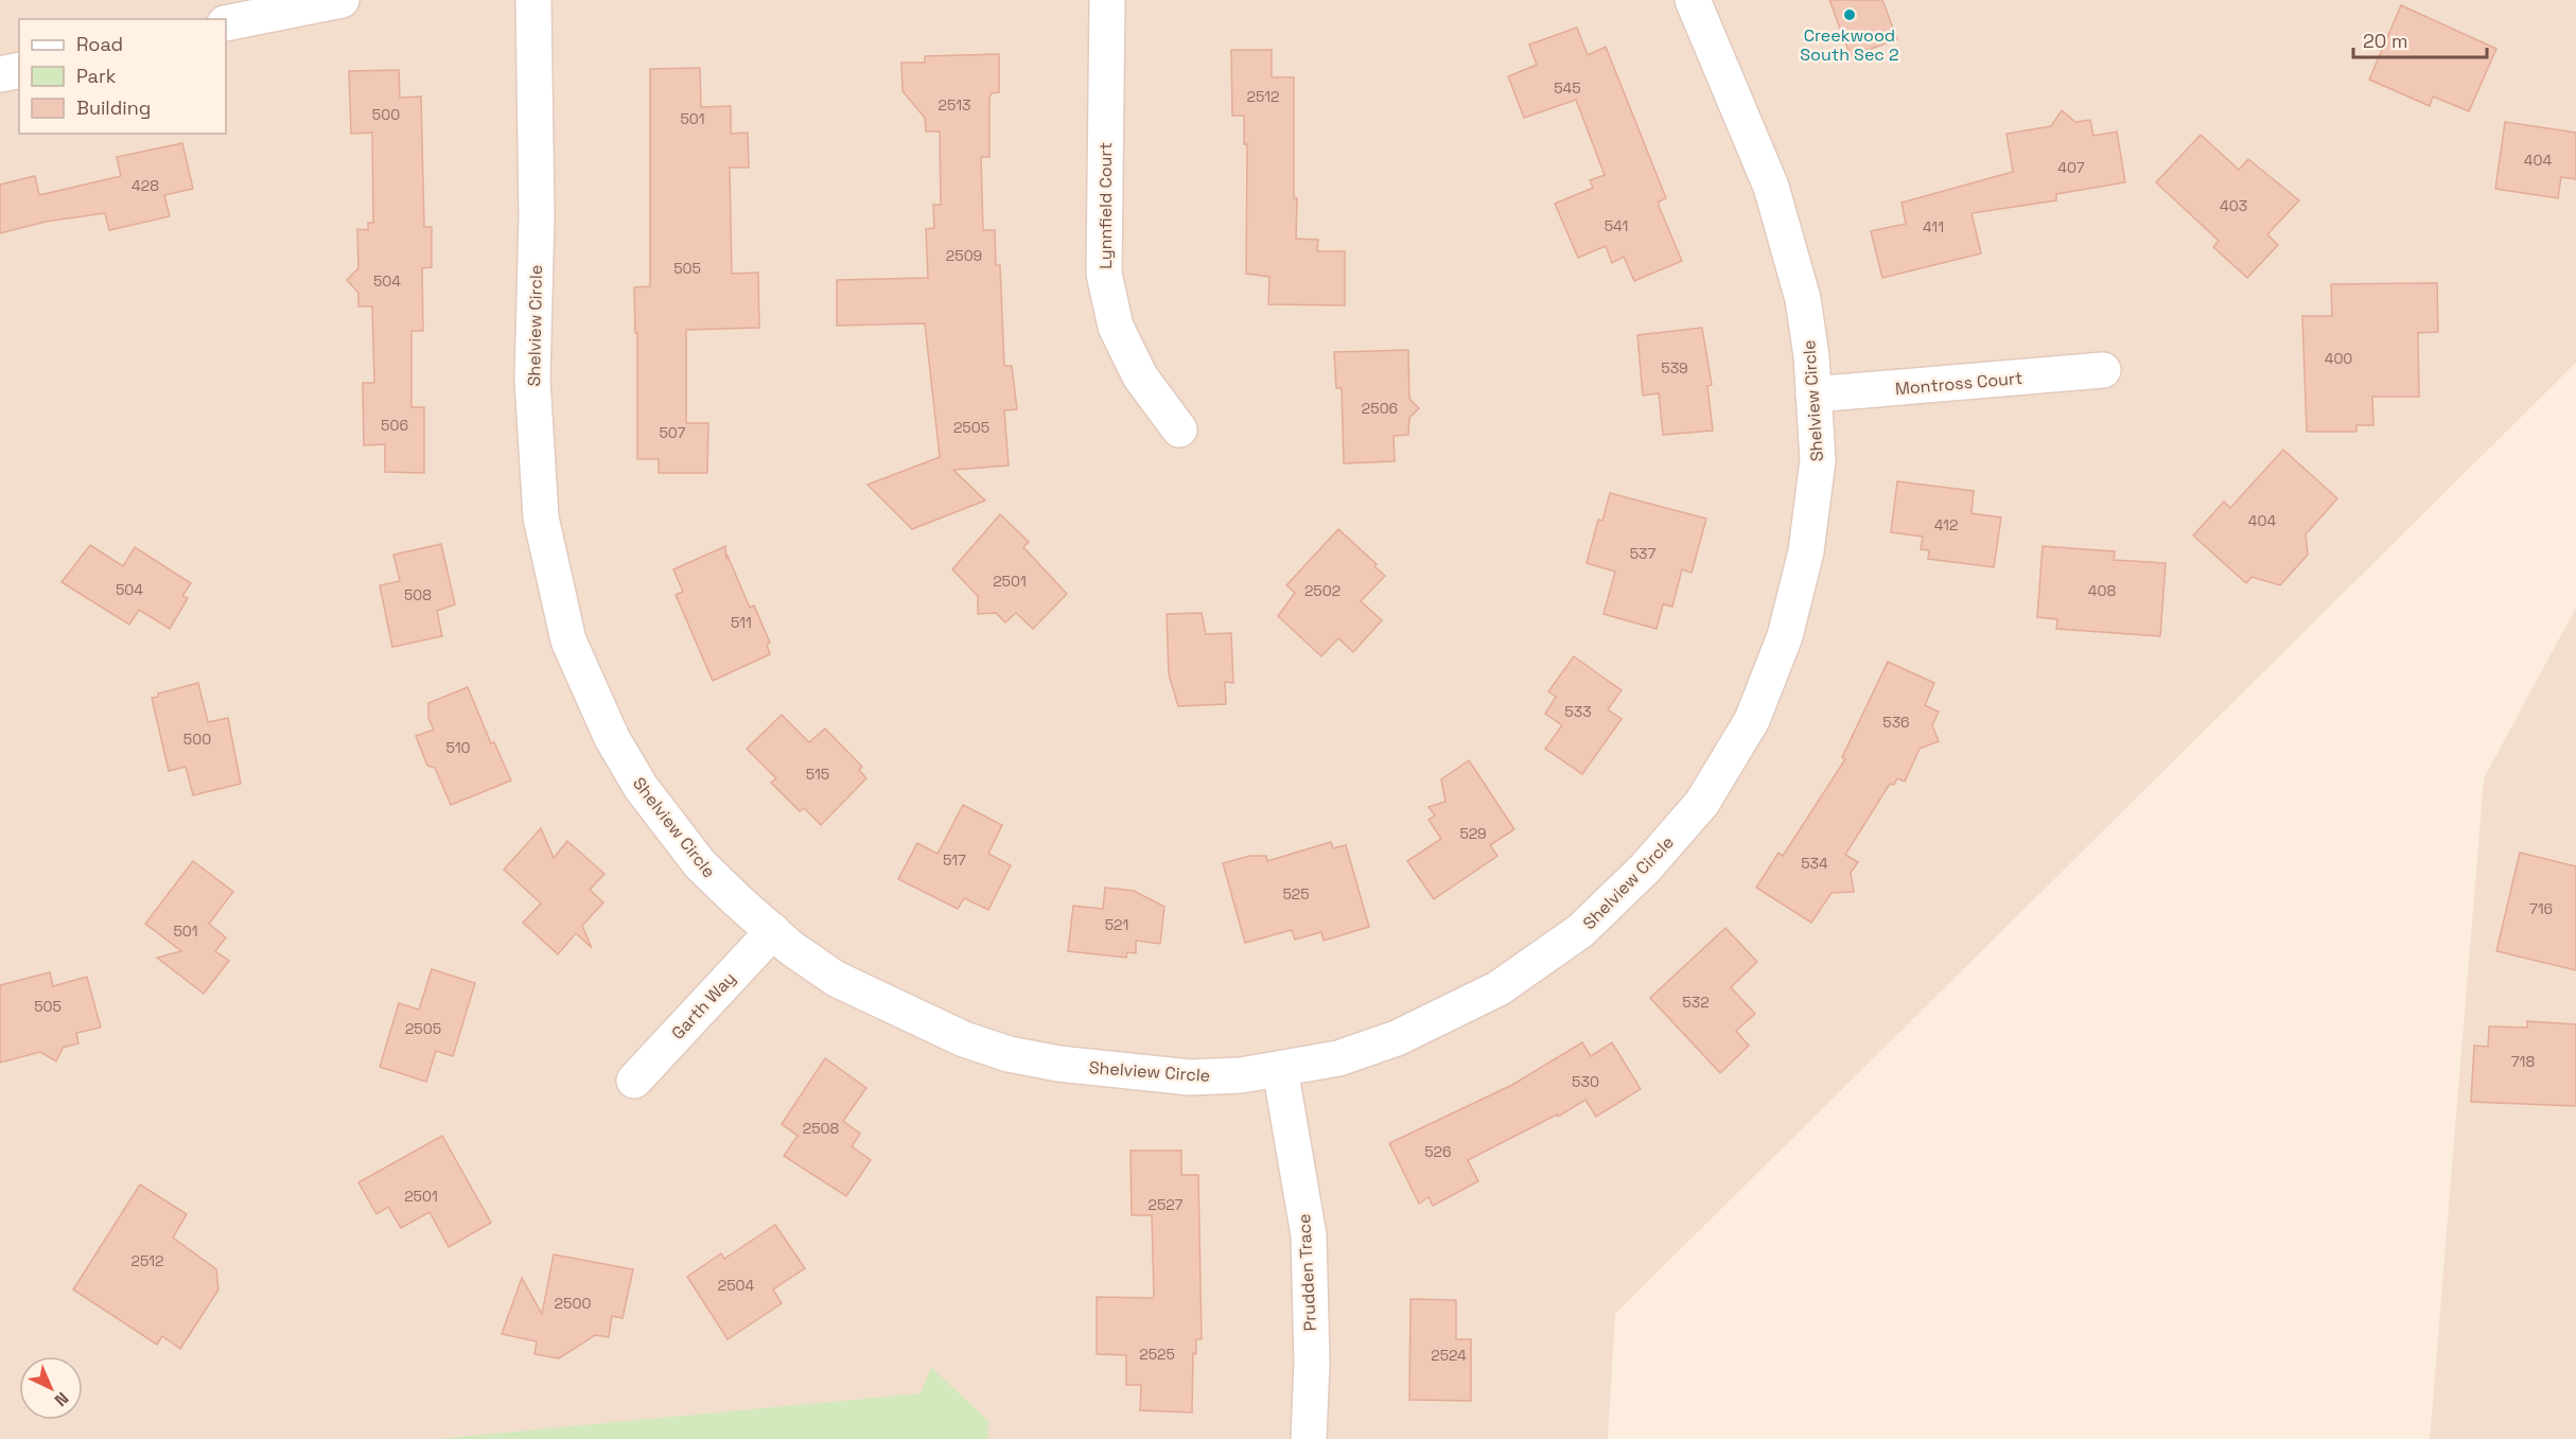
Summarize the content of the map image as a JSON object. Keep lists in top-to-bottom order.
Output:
{
  "streets": {
    "street": [
      "Lynnfield Court",
      "Shelview Circle",
      "Montross Court",
      "Garth Way",
      "Prudden Trace"
    ]
  },
  "crossings": [
    ["Shelview Circle", "Montross Court"],
    ["Shelview Circle", "Garth Way"],
    ["Shelview Circle", "Prudden Trace"]
  ],
  "places": ["Creekwood South Sec 2"],
  "house_numbers": [
    "545",
    "2512",
    "2513",
    "500",
    "501",
    "404",
    "407",
    "428",
    "403",
    "541",
    "411",
    "2509",
    "505",
    "504",
    "400",
    "539",
    "2506",
    "506",
    "2505",
    "507",
    "404",
    "412",
    "537",
    "2501",
    "504",
    "2502",
    "408",
    "508",
    "511",
    "533",
    "536",
    "500",
    "510",
    "515",
    "529",
    "517",
    "534",
    "525",
    "716",
    "521",
    "501",
    "532",
    "505",
    "2505",
    "718",
    "530",
    "2508",
    "526",
    "2501",
    "2527",
    "2512",
    "2504",
    "2500",
    "2525",
    "2524"
  ],
  "legend": ["Road", "Park", "Building"],
  "scale_bar": "20 m",
  "north": "bottom right"
}
